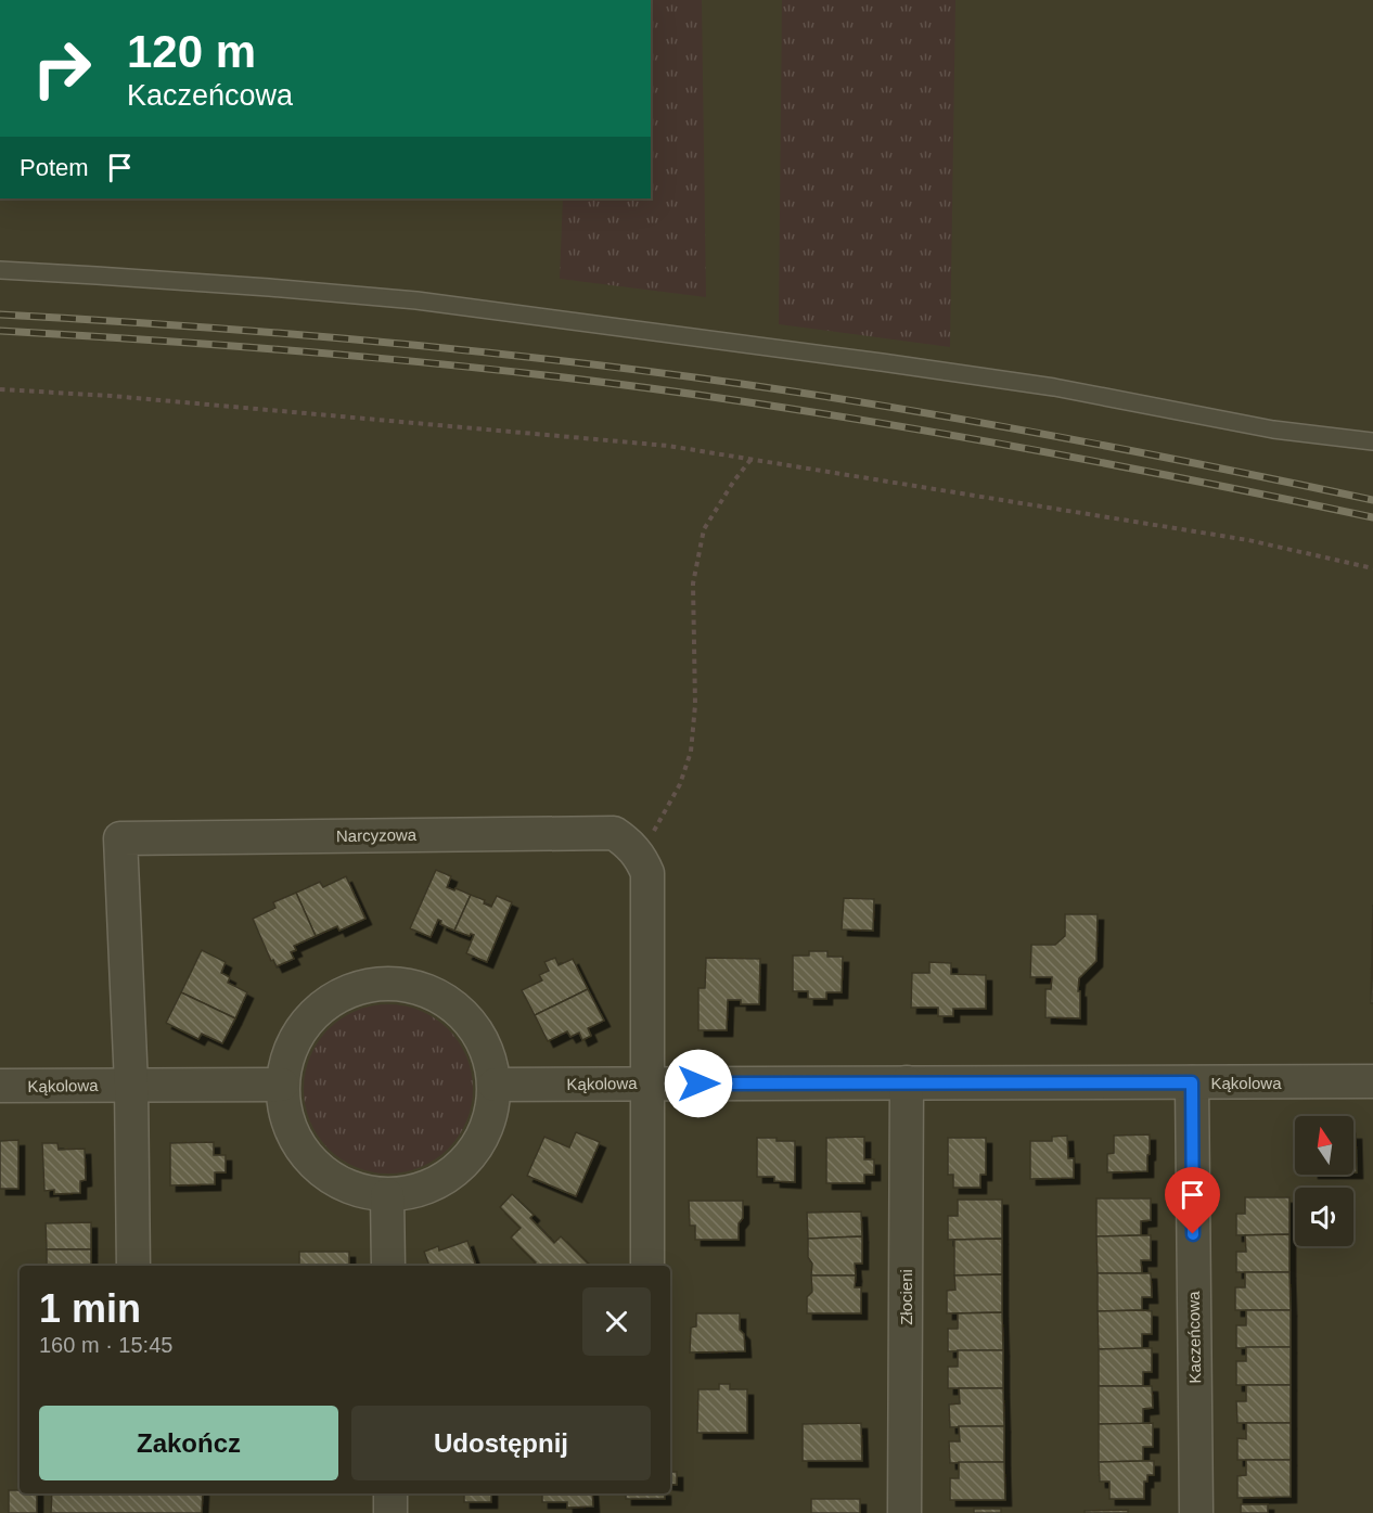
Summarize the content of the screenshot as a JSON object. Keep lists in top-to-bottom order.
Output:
{
  "streets": {
    "street": [
      "Narcyzowa",
      "Kąkolowa",
      "Złocieni",
      "Kaczeńcowa"
    ]
  },
  "crossings": [
    ["Narcyzowa", "Kąkolowa"],
    ["Kąkolowa", "Złocieni"],
    ["Kąkolowa", "Kaczeńcowa"]
  ],
  "north": "top",
  "page": {
    "turn": ["120 m", "Kaczeńcowa"],
    "then": "Potem",
    "heading": ["1 min", "160 m · 15:45"],
    "buttons": ["Zakończ", "Udostępnij"]
  }
}
